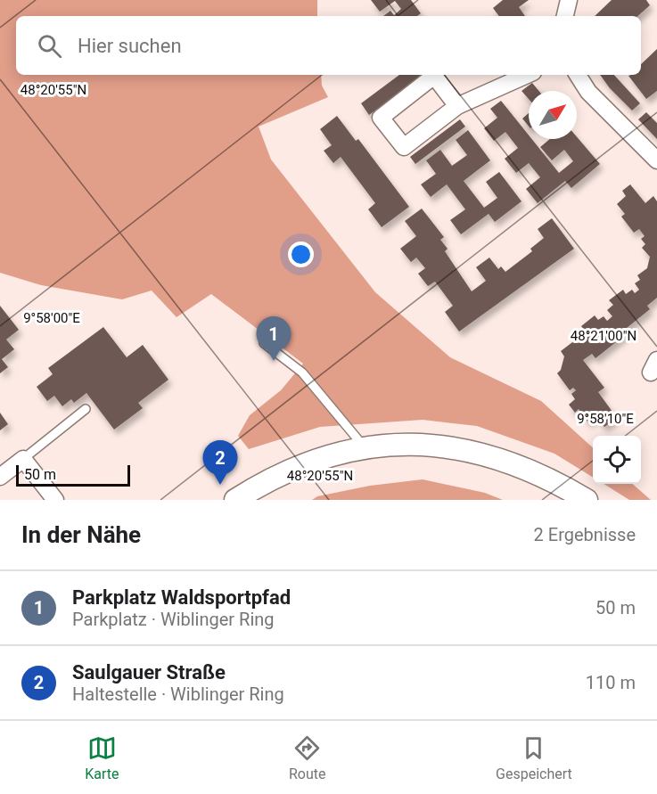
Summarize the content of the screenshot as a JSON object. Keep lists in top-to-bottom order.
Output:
{
  "scale_bar": "50 m",
  "north": "top right",
  "page": {
    "search": "Hier suchen",
    "pins": ["1", "2"],
    "scale": "50 m",
    "heading": ["In der Nähe", "2 Ergebnisse"],
    "list": [
      {
        "mark": "1",
        "name": "Parkplatz Waldsportpfad",
        "note": "Parkplatz · Wiblinger Ring",
        "value": "50 m"
      },
      {
        "mark": "2",
        "name": "Saulgauer Straße",
        "note": "Haltestelle · Wiblinger Ring",
        "value": "110 m"
      }
    ],
    "nav": ["Karte", "Route", "Gespeichert"]
  },
  "coordinates": [
    "48°20'55\"N",
    "9°58'00\"E",
    "48°21'00\"N",
    "9°58'10\"E"
  ]
}
